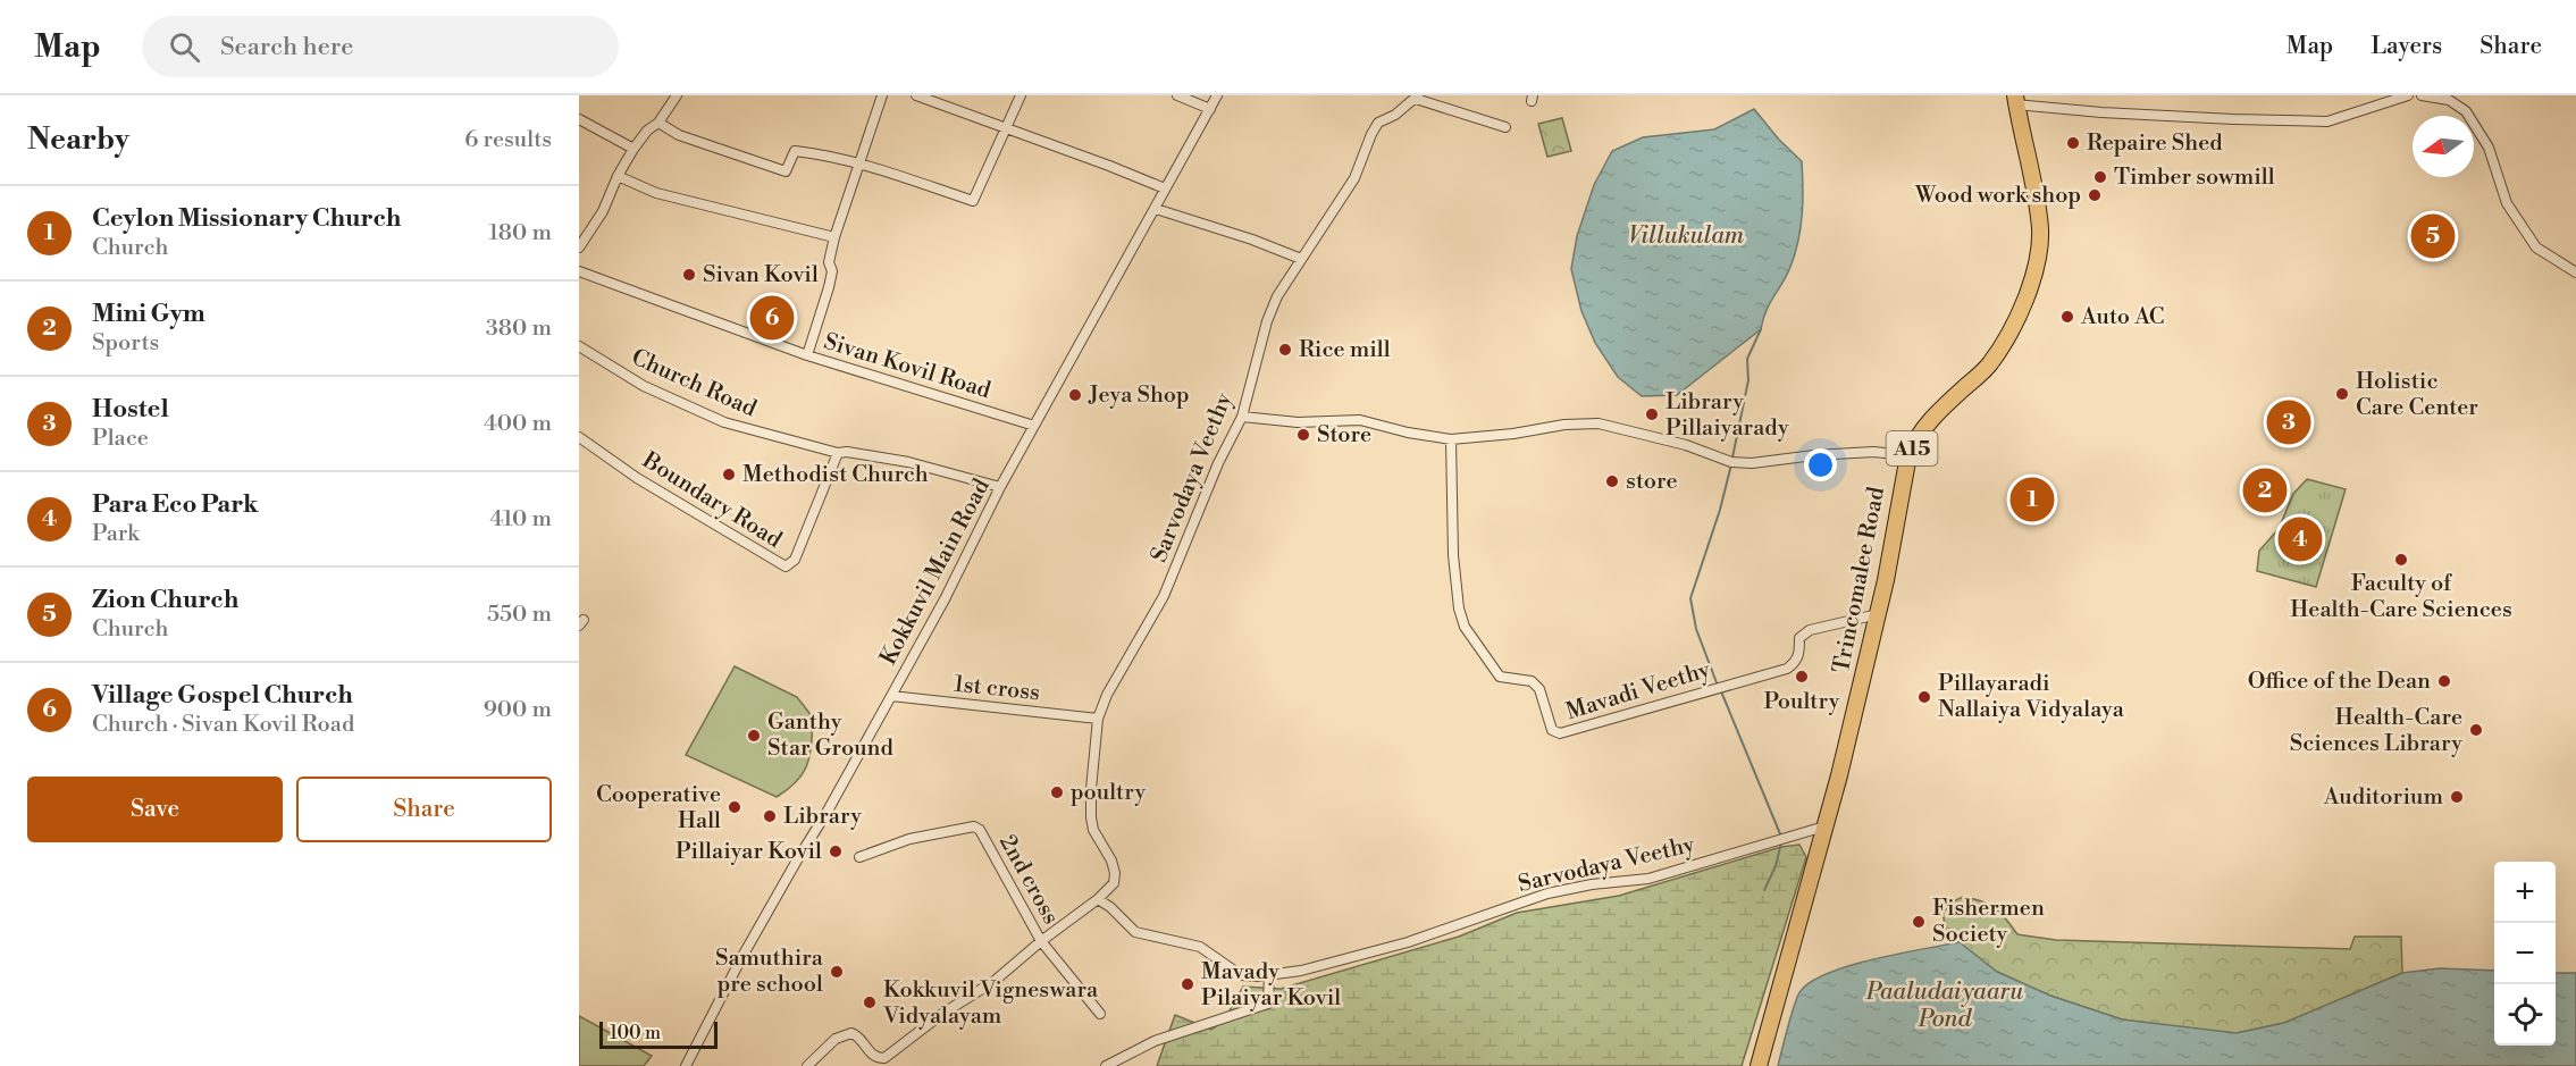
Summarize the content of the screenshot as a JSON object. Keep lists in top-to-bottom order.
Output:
{
  "streets": {
    "highway": ["A15", "Trincomalee Road"],
    "street": [
      "Sivan Kovil Road",
      "Church Road",
      "Sarvodaya Veethy",
      "Boundary Road",
      "Kokkuvil Main Road",
      "1st cross",
      "Mavadi Veethy",
      "2nd cross"
    ]
  },
  "crossings": [
    ["Sivan Kovil Road", "Kokkuvil Main Road"],
    ["Church Road", "Boundary Road"],
    ["Sarvodaya Veethy", "Trincomalee Road"],
    ["Sarvodaya Veethy", "1st cross"],
    ["Sarvodaya Veethy", "2nd cross"],
    ["Kokkuvil Main Road", "1st cross"],
    ["Trincomalee Road", "Mavadi Veethy"]
  ],
  "water": ["Villukulam", "Paaludaiyaaru Pond"],
  "places": [
    "Repaire Shed",
    "Timber sowmill",
    "Wood work shop",
    "Sivan Kovil",
    "Auto AC",
    "Rice mill",
    "Holistic Care Center",
    "Jeya Shop",
    "Library Pillaiyarady",
    "Store",
    "Methodist Church",
    "store",
    "Faculty of Health-Care Sciences",
    "Poultry",
    "Office of the Dean",
    "Pillayaradi Nallaiya Vidyalaya",
    "Health-Care Sciences Library",
    "Ganthy Star Ground",
    "poultry",
    "Auditorium",
    "Cooperative Hall",
    "Library",
    "Pillaiyar Kovil",
    "Fishermen Society",
    "Samuthira pre school",
    "Mavady Pilaiyar Kovil",
    "Kokkuvil Vigneswara Vidyalayam"
  ],
  "scale_bar": "100 m",
  "north": "left",
  "page": {
    "header": "Map",
    "search": "Search here",
    "nav": ["Map", "Layers", "Share"],
    "heading": ["Nearby", "6 results"],
    "list": [
      {
        "mark": "1",
        "name": "Ceylon Missionary Church",
        "note": "Church",
        "value": "180 m"
      },
      {
        "mark": "2",
        "name": "Mini Gym",
        "note": "Sports",
        "value": "380 m"
      },
      {
        "mark": "3",
        "name": "Hostel",
        "note": "Place",
        "value": "400 m"
      },
      {
        "mark": "4",
        "name": "Para Eco Park",
        "note": "Park",
        "value": "410 m"
      },
      {
        "mark": "5",
        "name": "Zion Church",
        "note": "Church",
        "value": "550 m"
      },
      {
        "mark": "6",
        "name": "Village Gospel Church",
        "note": "Church · Sivan Kovil Road",
        "value": "900 m"
      }
    ],
    "pins": [
      "5",
      "6",
      "3",
      "2",
      "1",
      "4"
    ],
    "buttons": ["Save", "Share"],
    "map_buttons": ["+", "−"],
    "scale": "100 m"
  }
}
